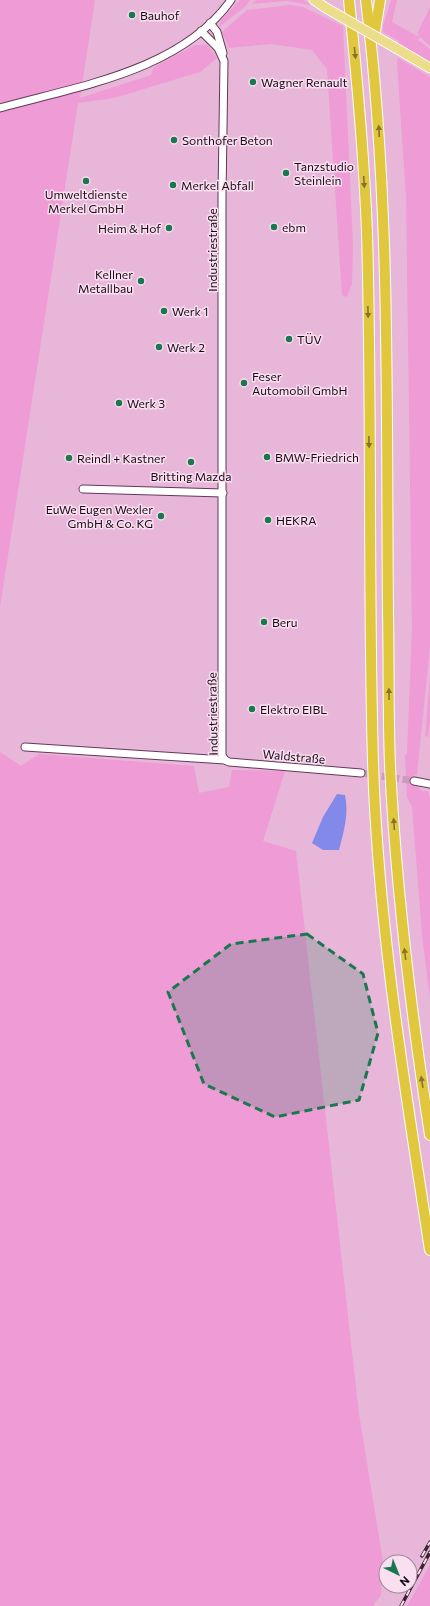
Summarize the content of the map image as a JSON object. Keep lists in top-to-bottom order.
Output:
{
  "streets": {
    "street": ["Industriestraße", "Waldstraße"]
  },
  "crossings": [
    ["Industriestraße", "Waldstraße"]
  ],
  "places": [
    "Bauhof",
    "Wagner Renault",
    "Sonthofer Beton",
    "Tanzstudio Steinlein",
    "Umweltdienste Merkel GmbH",
    "Merkel Abfall",
    "ebm",
    "Heim & Hof",
    "Kellner Metallbau",
    "Werk 1",
    "TÜV",
    "Werk 2",
    "Feser Automobil GmbH",
    "Werk 3",
    "BMW-Friedrich",
    "Reindl + Kastner",
    "Britting Mazda",
    "EuWe Eugen Wexler GmbH & Co. KG",
    "HEKRA",
    "Beru",
    "Elektro EIBL"
  ],
  "north": "bottom right"
}
